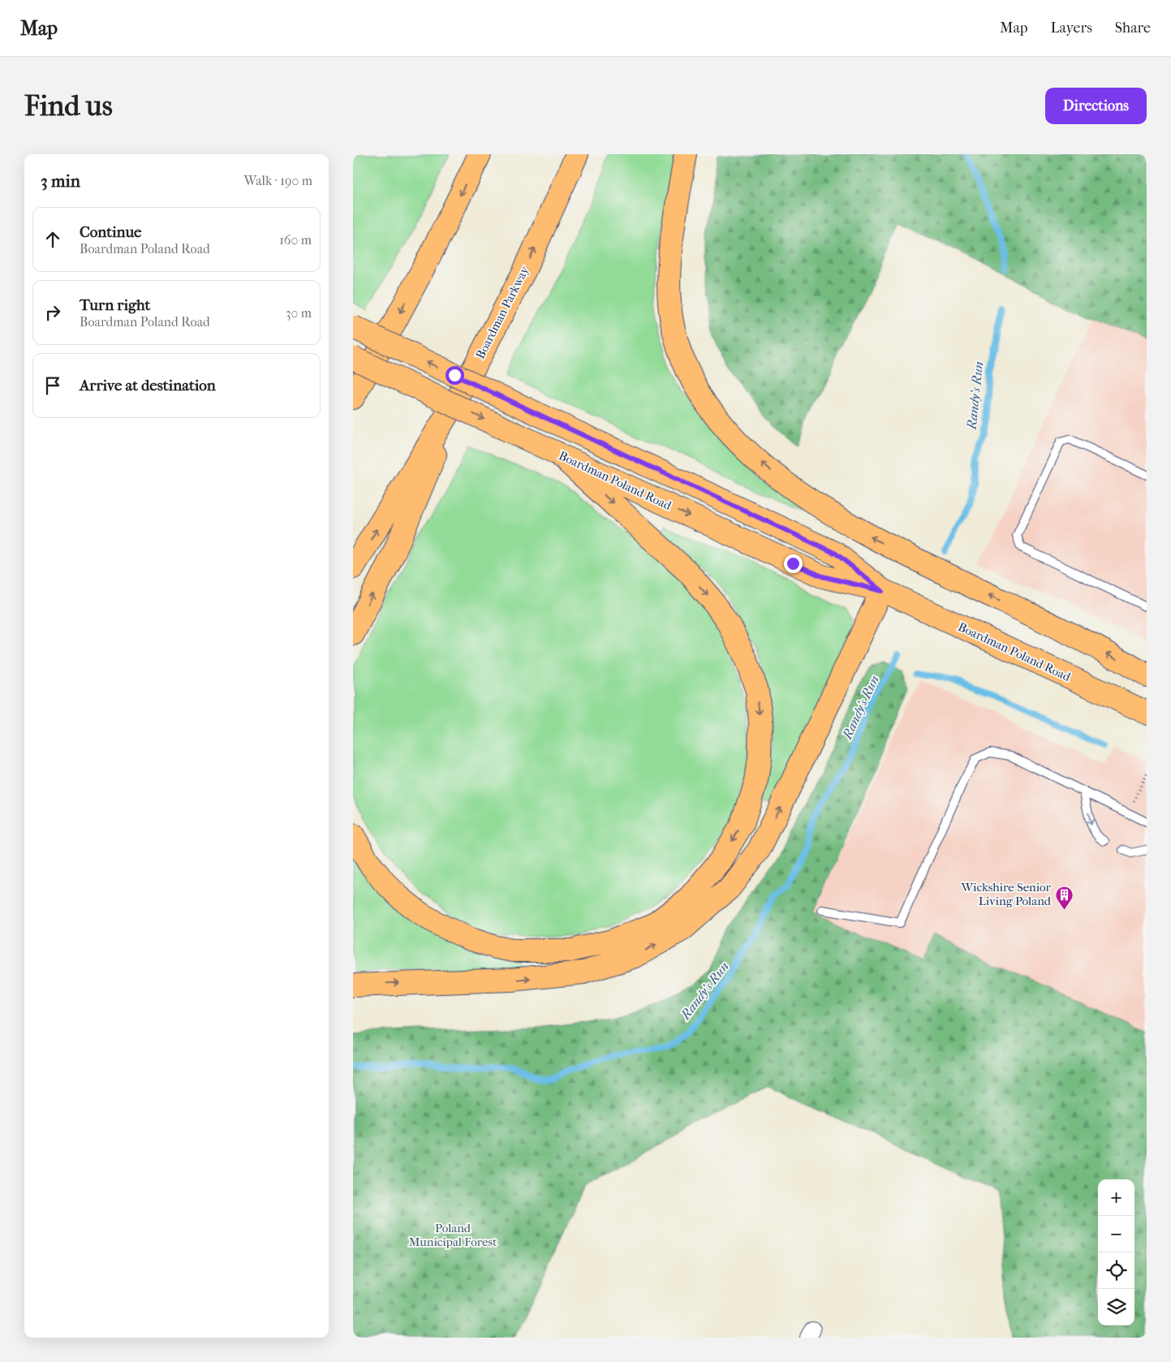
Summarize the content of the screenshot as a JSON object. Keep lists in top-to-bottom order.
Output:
{
  "streets": {
    "main road": ["Boardman Parkway", "Boardman Poland Road"]
  },
  "water": ["Randy's Run"],
  "parks": ["Poland Municipal Forest"],
  "places": {
    "building": ["Wickshire Senior Living Poland"]
  },
  "page": {
    "header": "Map",
    "nav": ["Map", "Layers", "Share"],
    "buttons": "Directions",
    "title": "Find us",
    "heading": ["3 min", "Walk · 190 m"],
    "list": [
      ["Continue", "Boardman Poland Road", "160 m"],
      ["Turn right", "Boardman Poland Road", "30 m"],
      "Arrive at destination"
    ],
    "map_buttons": ["+", "−"]
  }
}
